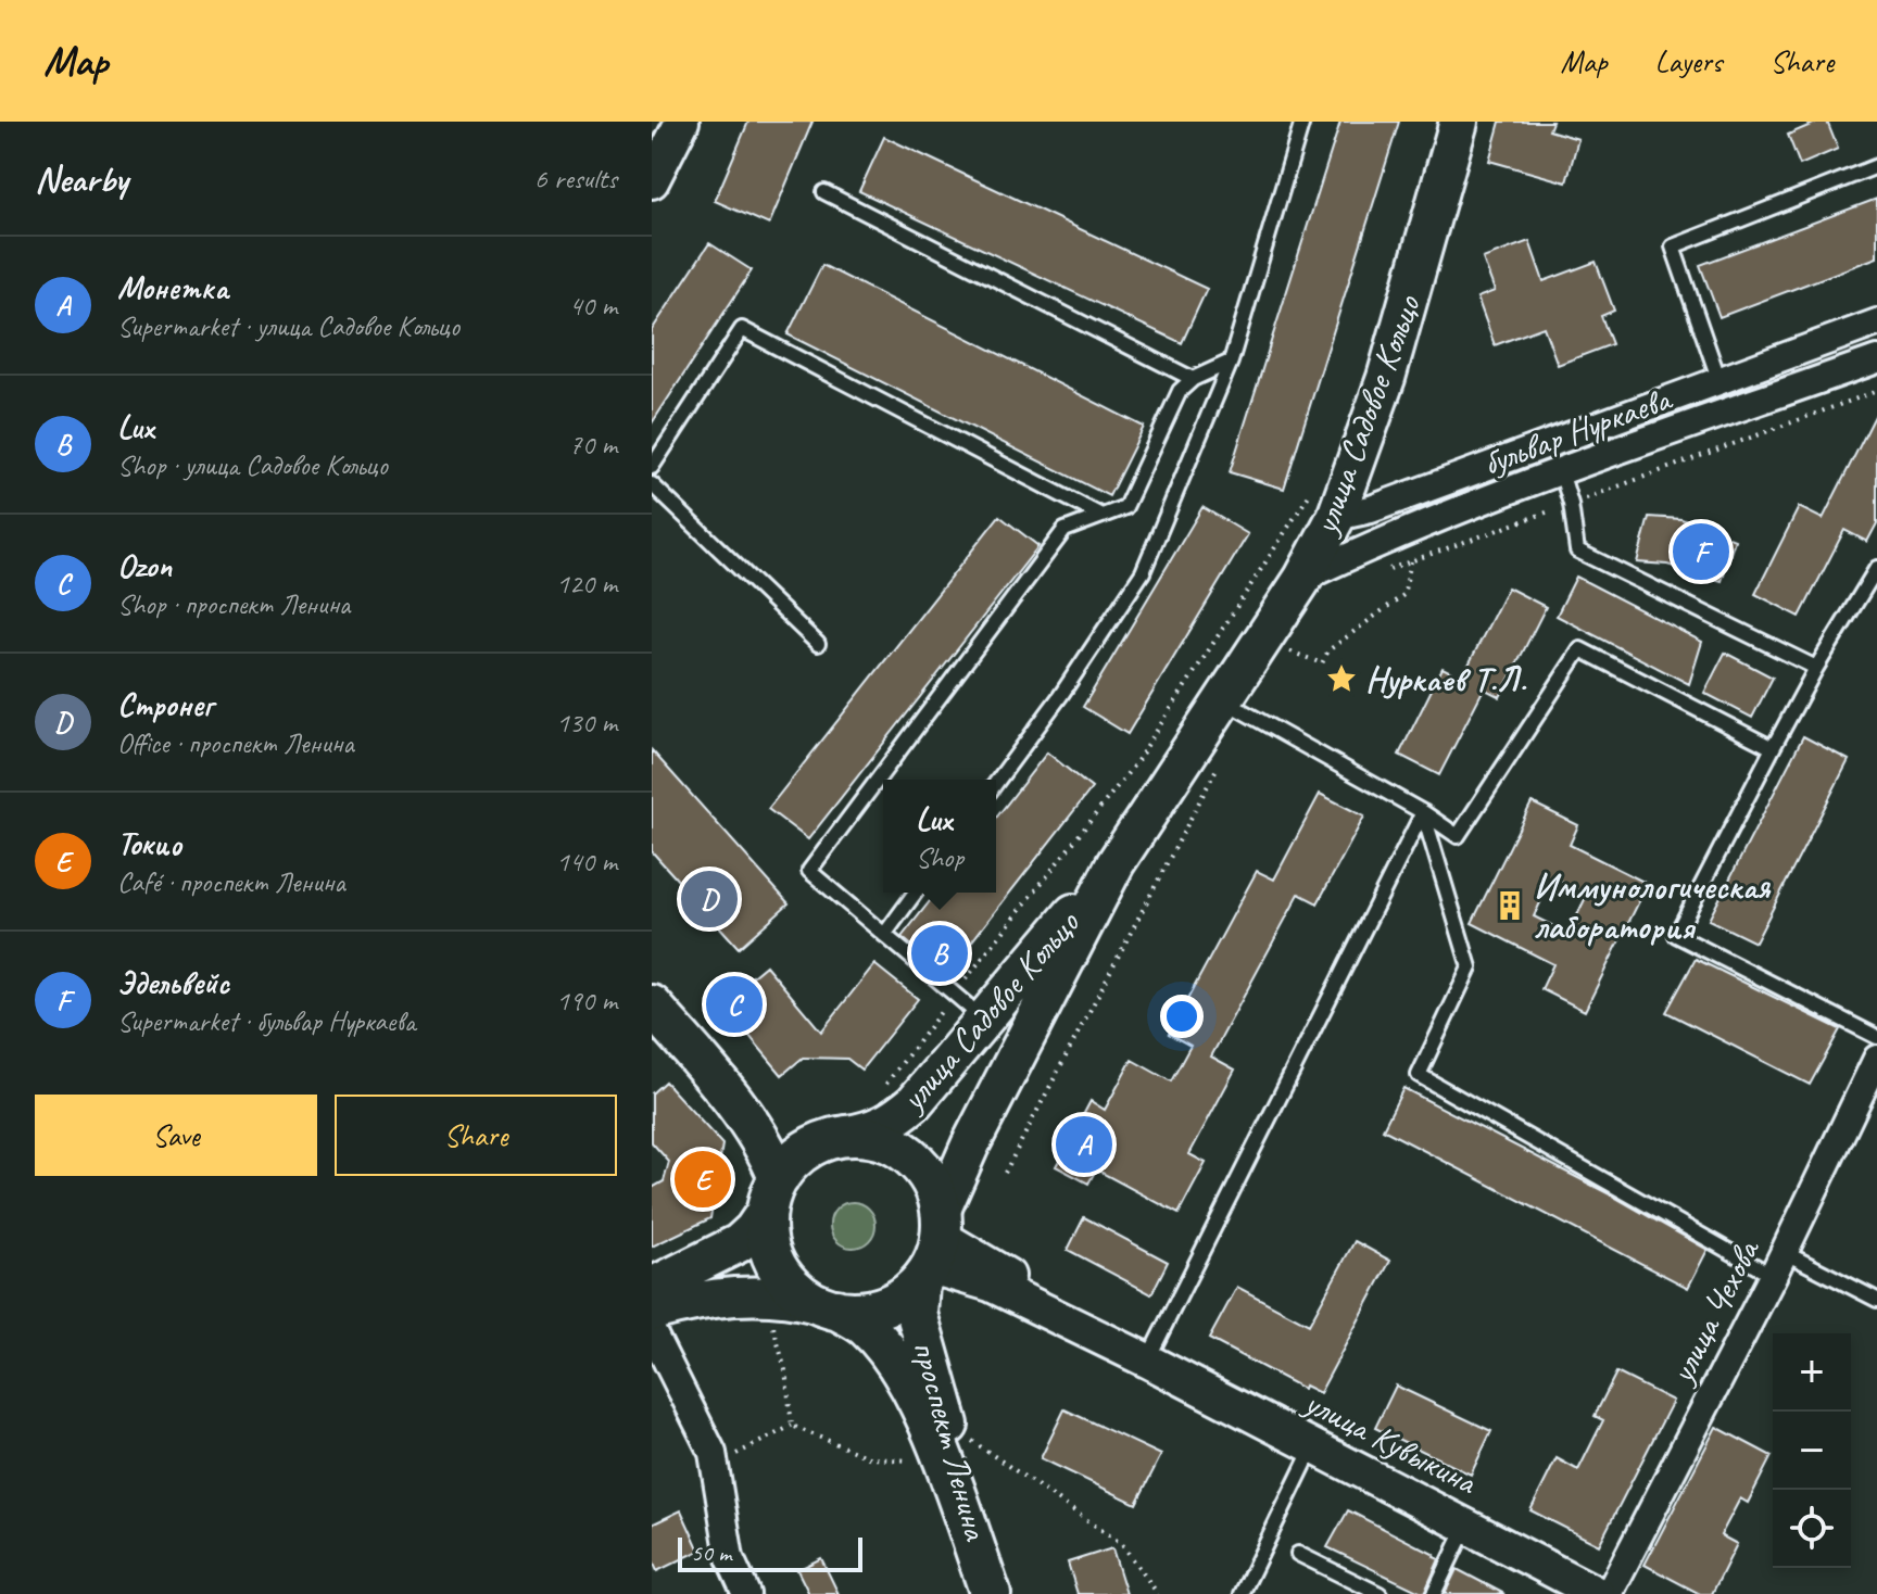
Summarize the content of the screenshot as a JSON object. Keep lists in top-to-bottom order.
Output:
{
  "streets": {
    "main road": ["улица Садовое Кольцо", "проспект Ленина"],
    "street": ["бульвар Нуркаева", "улица Чехова", "улица Кувыкина"]
  },
  "crossings": [
    ["улица Садовое Кольцо", "бульвар Нуркаева"],
    ["улица Садовое Кольцо", "проспект Ленина"],
    ["улица Садовое Кольцо", "улица Кувыкина"],
    ["проспект Ленина", "улица Кувыкина"]
  ],
  "places": {
    "place": ["Нуркаев Т.Л."],
    "building": ["Иммунологическая лаборатория"]
  },
  "scale_bar": "50 m",
  "page": {
    "header": "Map",
    "nav": ["Map", "Layers", "Share"],
    "heading": ["Nearby", "6 results"],
    "list": [
      {
        "mark": "A",
        "name": "Монетка",
        "note": "Supermarket · улица Садовое Кольцо",
        "value": "40 m"
      },
      {
        "mark": "B",
        "name": "Lux",
        "note": "Shop · улица Садовое Кольцо",
        "value": "70 m"
      },
      {
        "mark": "C",
        "name": "Ozon",
        "note": "Shop · проспект Ленина",
        "value": "120 m"
      },
      {
        "mark": "D",
        "name": "Стронег",
        "note": "Office · проспект Ленина",
        "value": "130 m"
      },
      {
        "mark": "E",
        "name": "Токио",
        "note": "Café · проспект Ленина",
        "value": "140 m"
      },
      {
        "mark": "F",
        "name": "Эдельвейс",
        "note": "Supermarket · бульвар Нуркаева",
        "value": "190 m"
      }
    ],
    "pins": [
      "F",
      "D",
      "B",
      "C",
      "A",
      "E"
    ],
    "popup": ["Lux", "Shop"],
    "buttons": ["Save", "Share"],
    "map_buttons": ["+", "−"],
    "scale": "50 m"
  }
}
